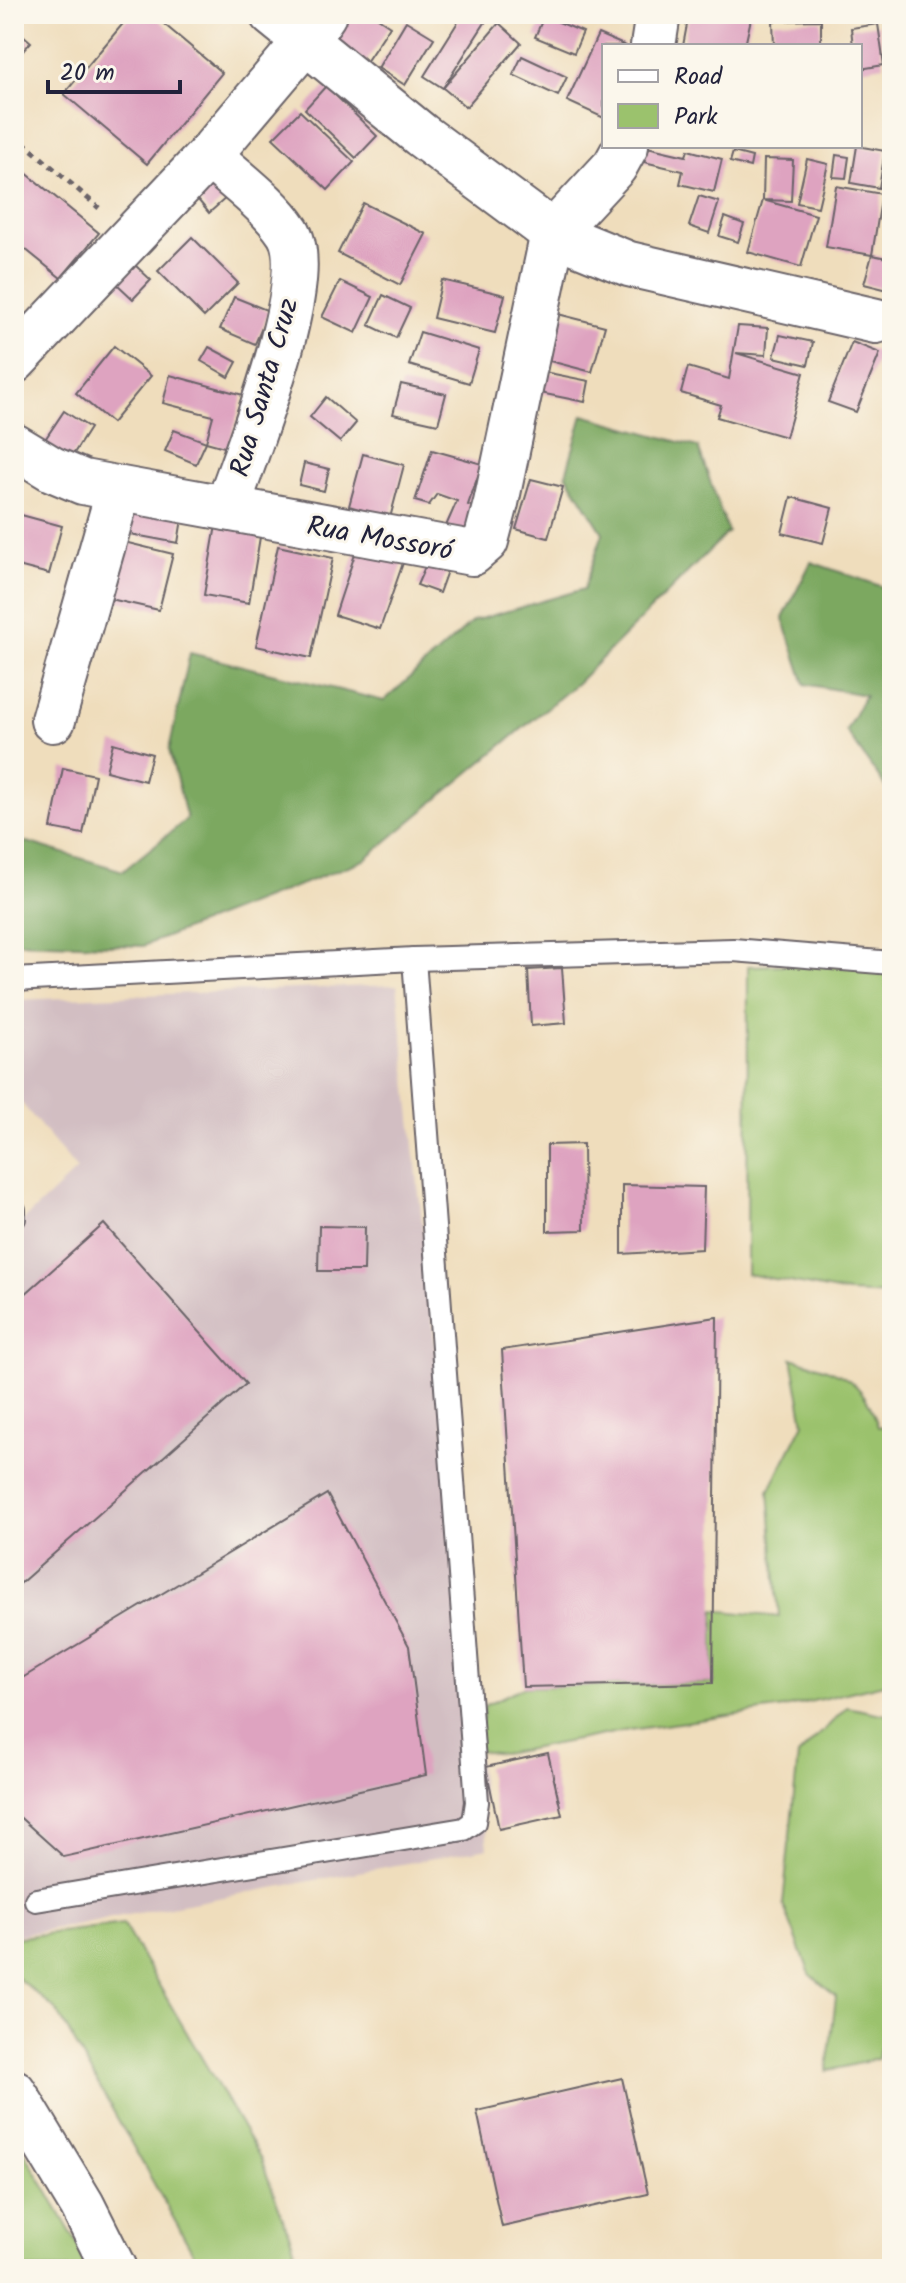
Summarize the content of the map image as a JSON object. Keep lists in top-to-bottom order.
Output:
{
  "streets": {
    "main road": ["Rua Santa Cruz", "Rua Mossoró"]
  },
  "crossings": [
    ["Rua Santa Cruz", "Rua Mossoró"]
  ],
  "legend": ["Road", "Park"],
  "scale_bar": "20 m"
}
